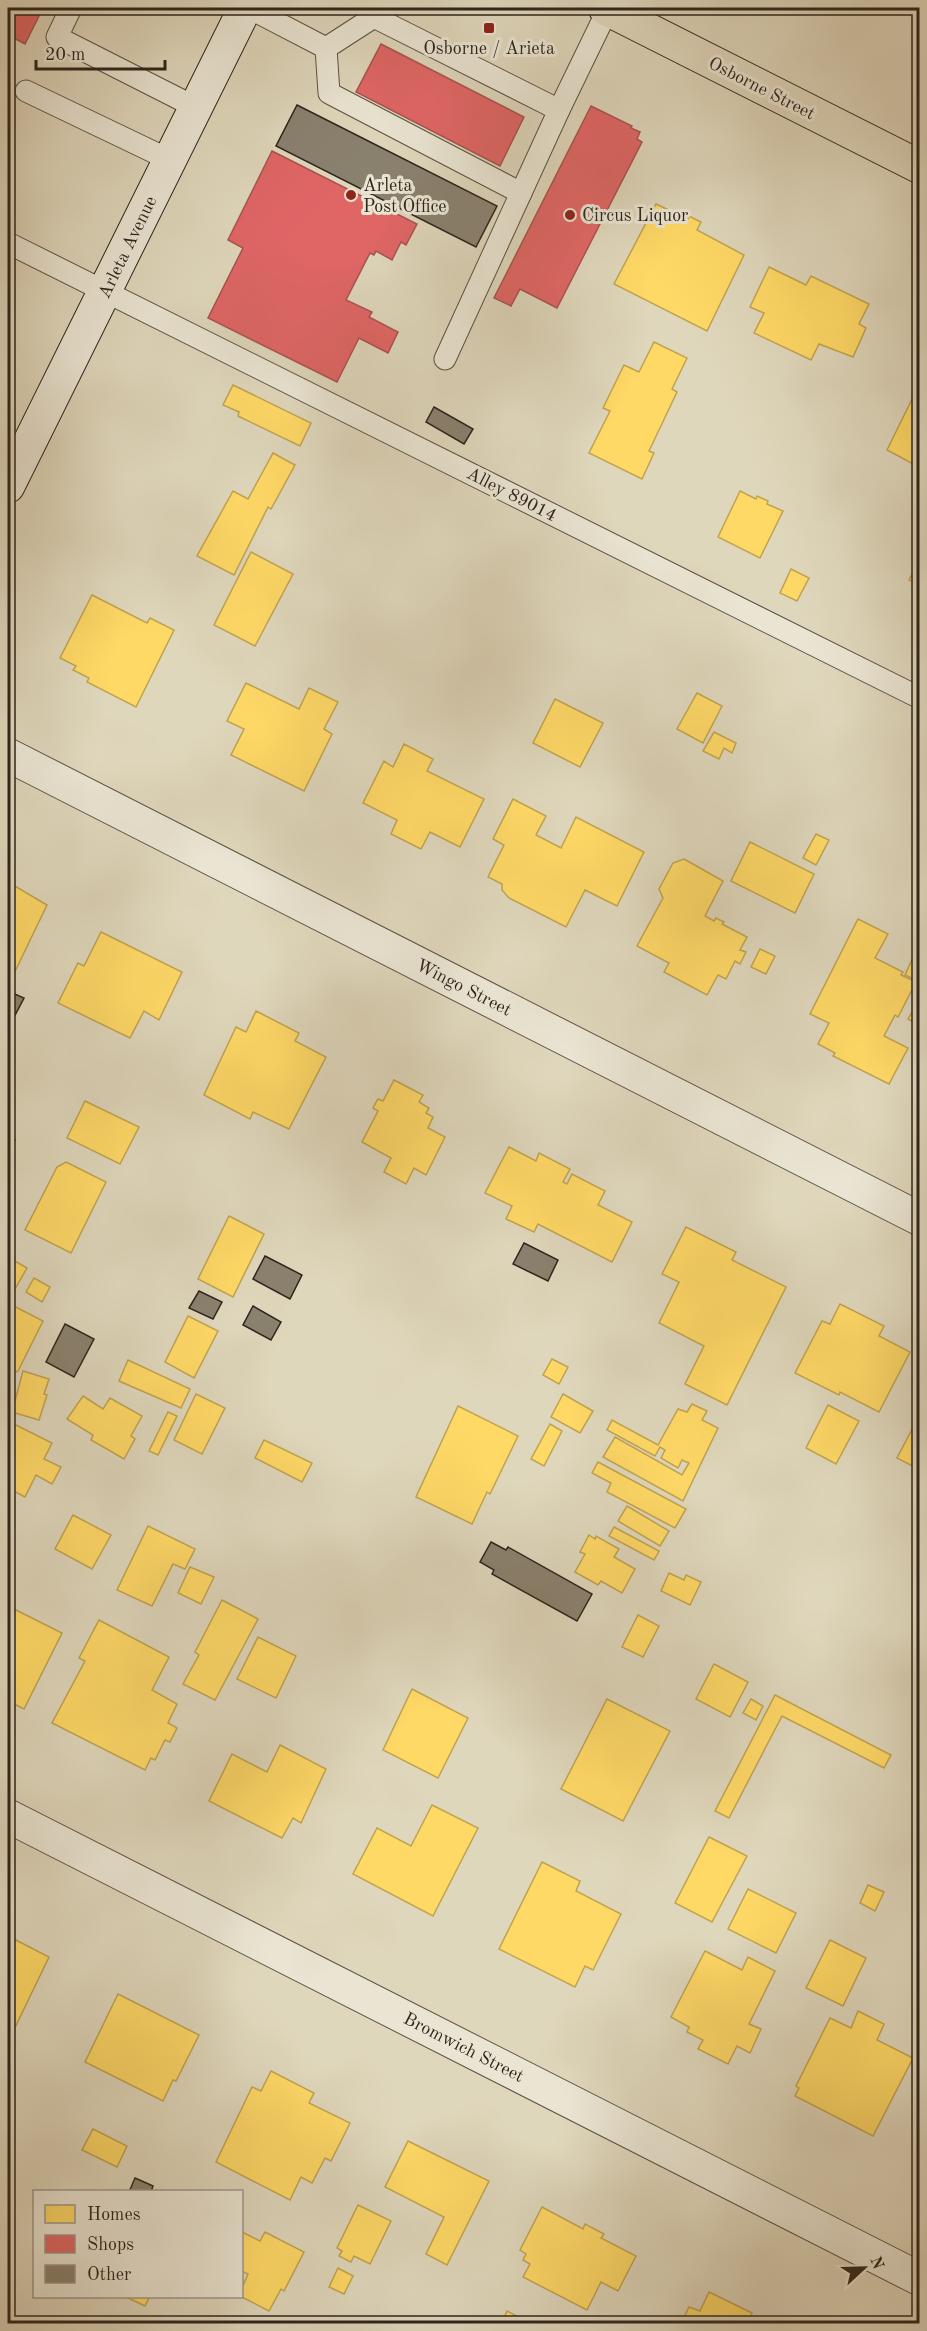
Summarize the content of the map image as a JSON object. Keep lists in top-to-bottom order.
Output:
{
  "streets": {
    "main road": ["Osborne Street"],
    "street": ["Arleta Avenue", "Wingo Street", "Bromwich Street"],
    "lane": ["Alley 89014"]
  },
  "crossings": [
    ["Arleta Avenue", "Alley 89014"]
  ],
  "places": {
    "transit": ["Osborne / Arieta"],
    "other": ["Arleta Post Office", "Circus Liquor"]
  },
  "legend": ["Homes", "Shops", "Other"],
  "scale_bar": "20 m",
  "north": "right"
}
